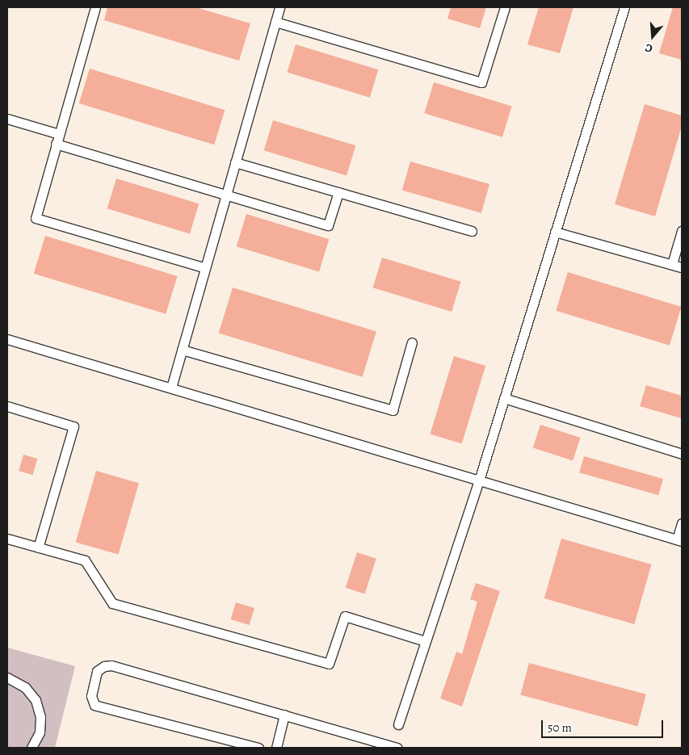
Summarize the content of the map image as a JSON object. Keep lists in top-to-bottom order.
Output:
{
  "scale_bar": "50 m",
  "north": "bottom"
}
